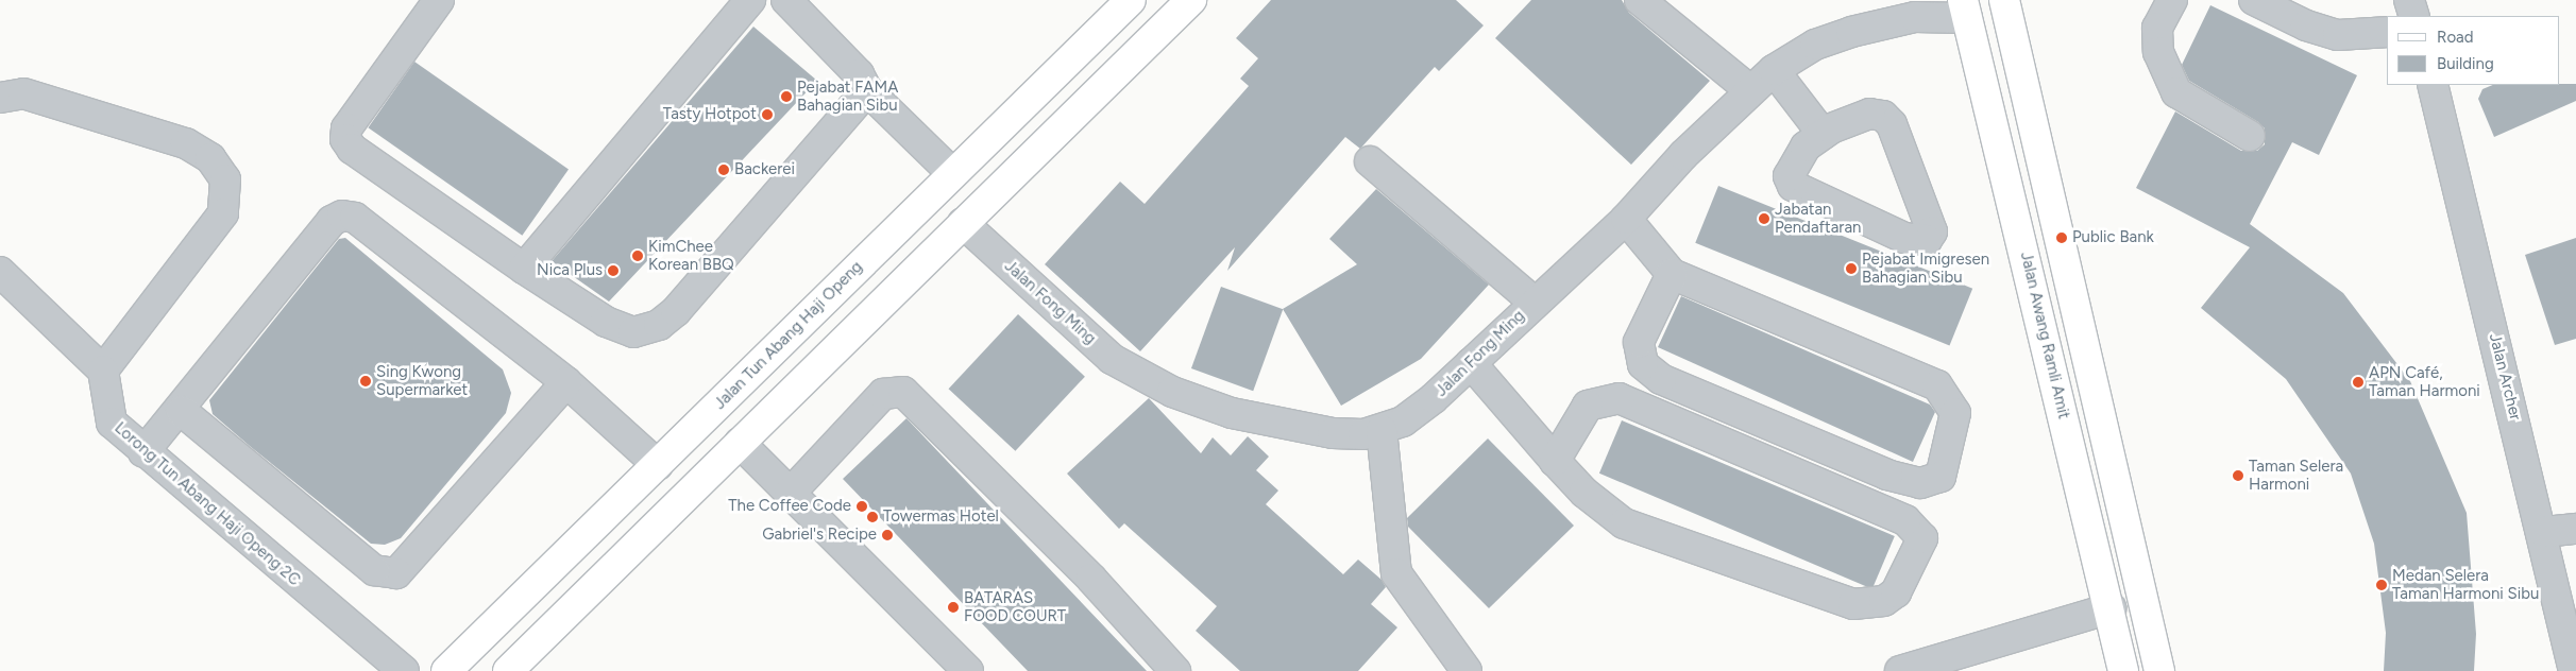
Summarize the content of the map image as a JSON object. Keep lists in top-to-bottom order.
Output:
{
  "streets": {
    "main road": ["Jalan Tun Abang Haji Openg", "Jalan Awang Ramli Amit"],
    "street": ["Jalan Fong Ming", "Jalan Archer", "Lorong Tun Abang Haji Openg 2C"]
  },
  "crossings": [
    ["Jalan Fong Ming", "Jalan Awang Ramli Amit"]
  ],
  "places": [
    "Pejabat FAMA Bahagian Sibu",
    "Tasty Hotpot",
    "Backerei",
    "Jabatan Pendaftaran",
    "Public Bank",
    "KimChee Korean BBQ",
    "Pejabat Imigresen Bahagian Sibu",
    "Nica Plus",
    "Sing Kwong Supermarket",
    "APN Café, Taman Harmoni",
    "Taman Selera Harmoni",
    "The Coffee Code",
    "Towermas Hotel",
    "Gabriel's Recipe",
    "Medan Selera Taman Harmoni Sibu",
    "BATARAS FOOD COURT"
  ],
  "legend": ["Road", "Building"]
}
